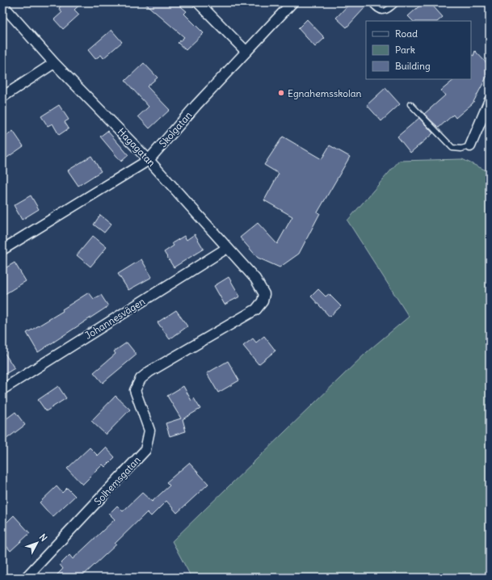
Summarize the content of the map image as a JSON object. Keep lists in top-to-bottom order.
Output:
{
  "streets": {
    "street": [
      "Skolgatan",
      "Hagagatan",
      "Johannesvägen",
      "Solhemsgatan"
    ]
  },
  "crossings": [
    ["Skolgatan", "Hagagatan"],
    ["Hagagatan", "Johannesvägen"],
    ["Hagagatan", "Solhemsgatan"]
  ],
  "places": ["Egnahemsskolan"],
  "legend": ["Road", "Park", "Building"],
  "north": "top right"
}
